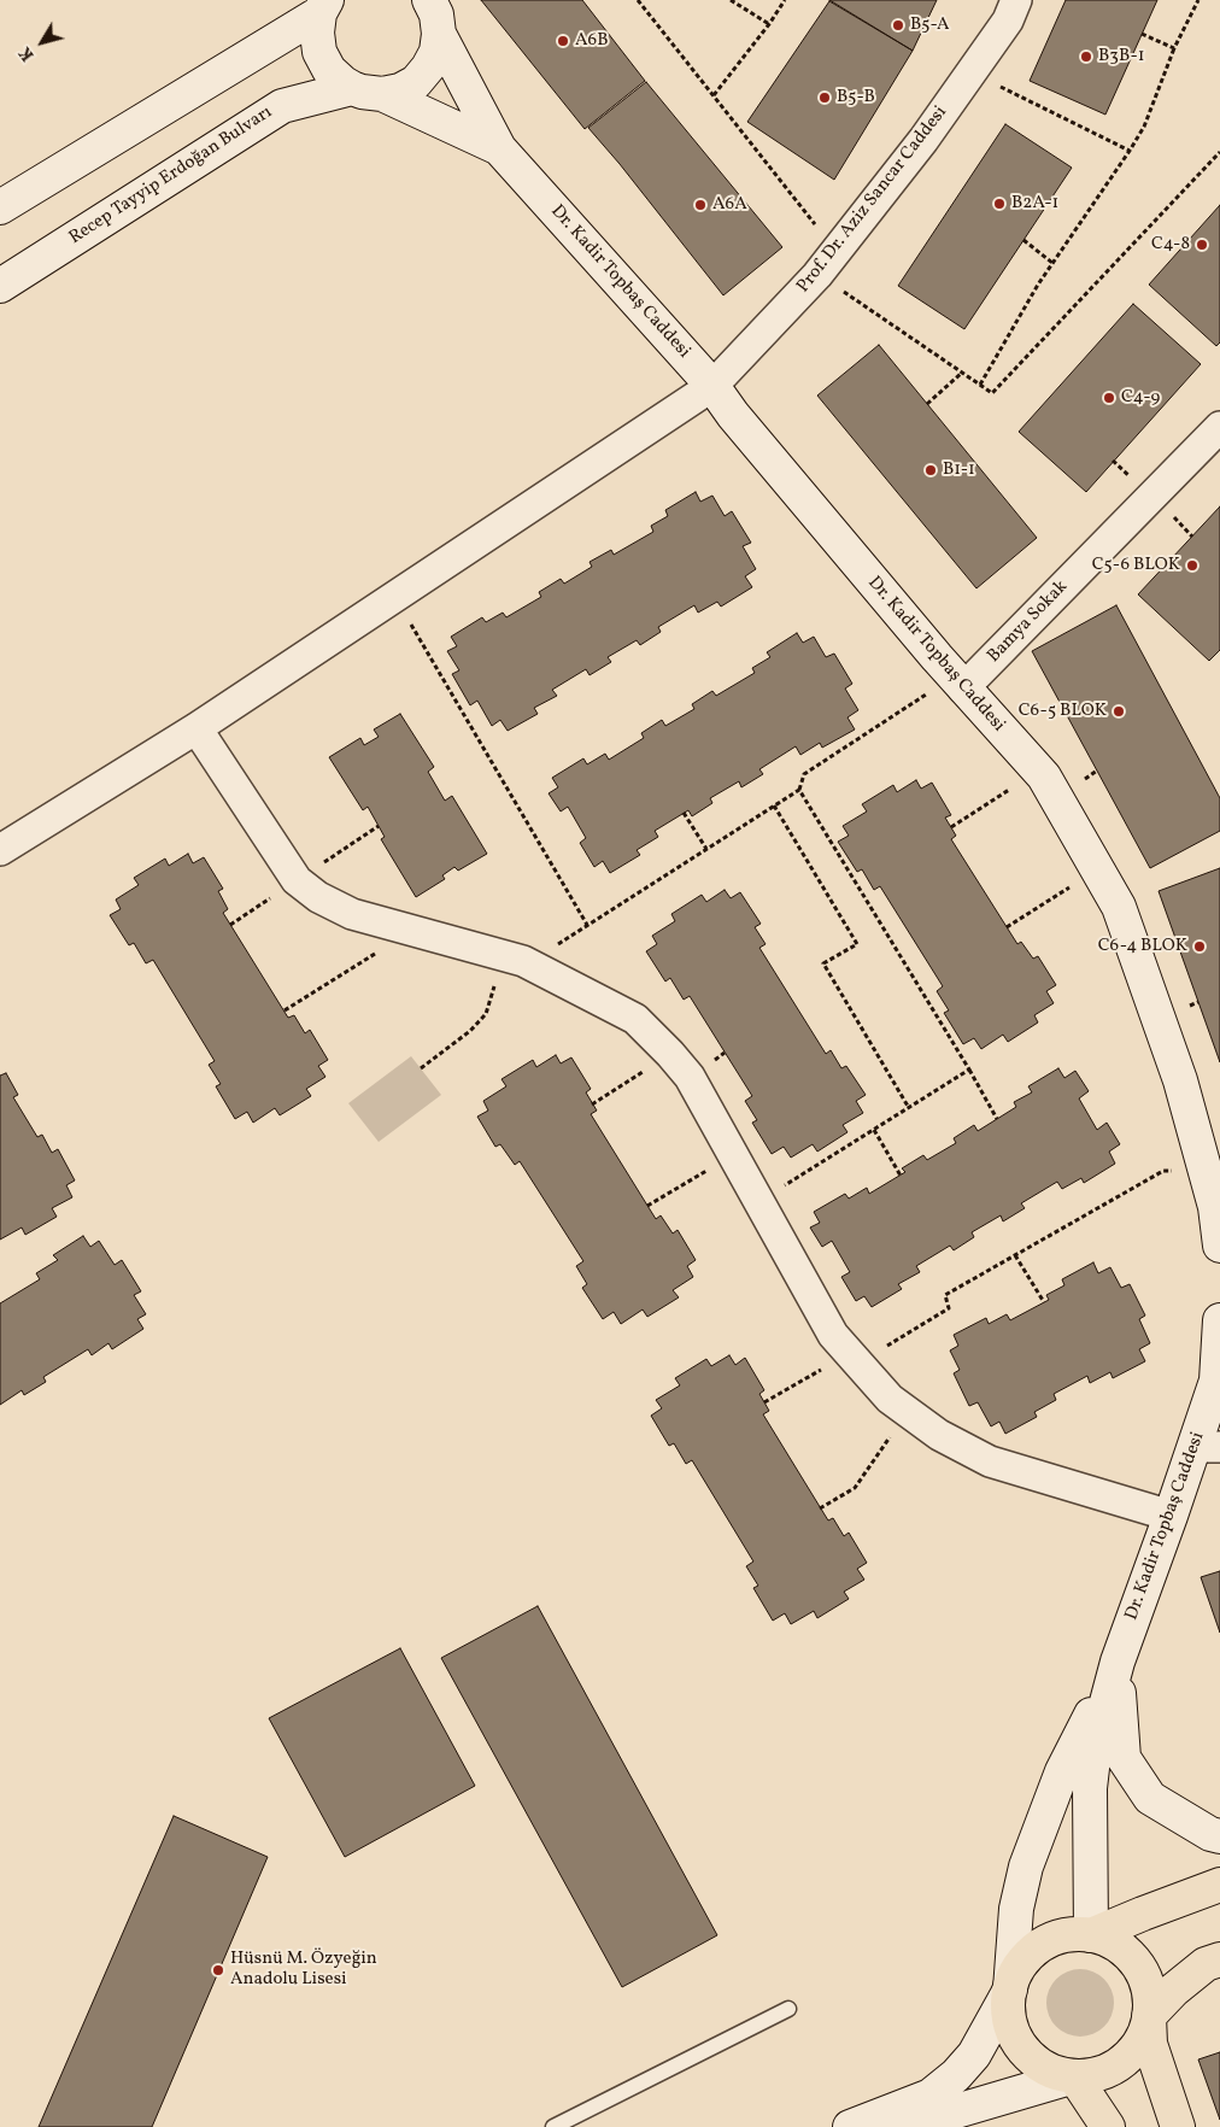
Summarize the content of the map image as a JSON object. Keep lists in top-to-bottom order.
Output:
{
  "streets": {
    "street": [
      "Recep Tayyip Erdoğan Bulvarı",
      "Prof. Dr. Aziz Sancar Caddesi",
      "Dr. Kadir Topbaş Caddesi",
      "Bamya Sokak"
    ]
  },
  "crossings": [
    ["Prof. Dr. Aziz Sancar Caddesi", "Dr. Kadir Topbaş Caddesi"],
    ["Dr. Kadir Topbaş Caddesi", "Bamya Sokak"]
  ],
  "places": [
    "B5-A",
    "A6B",
    "B3B-1",
    "B5-B",
    "B2A-1",
    "A6A",
    "C4-8",
    "C4-9",
    "B1-1",
    "C5-6 BLOK",
    "C6-5 BLOK",
    "C6-4 BLOK",
    "Hüsnü M. Özyeğin Anadolu Lisesi"
  ],
  "north": "bottom left"
}
